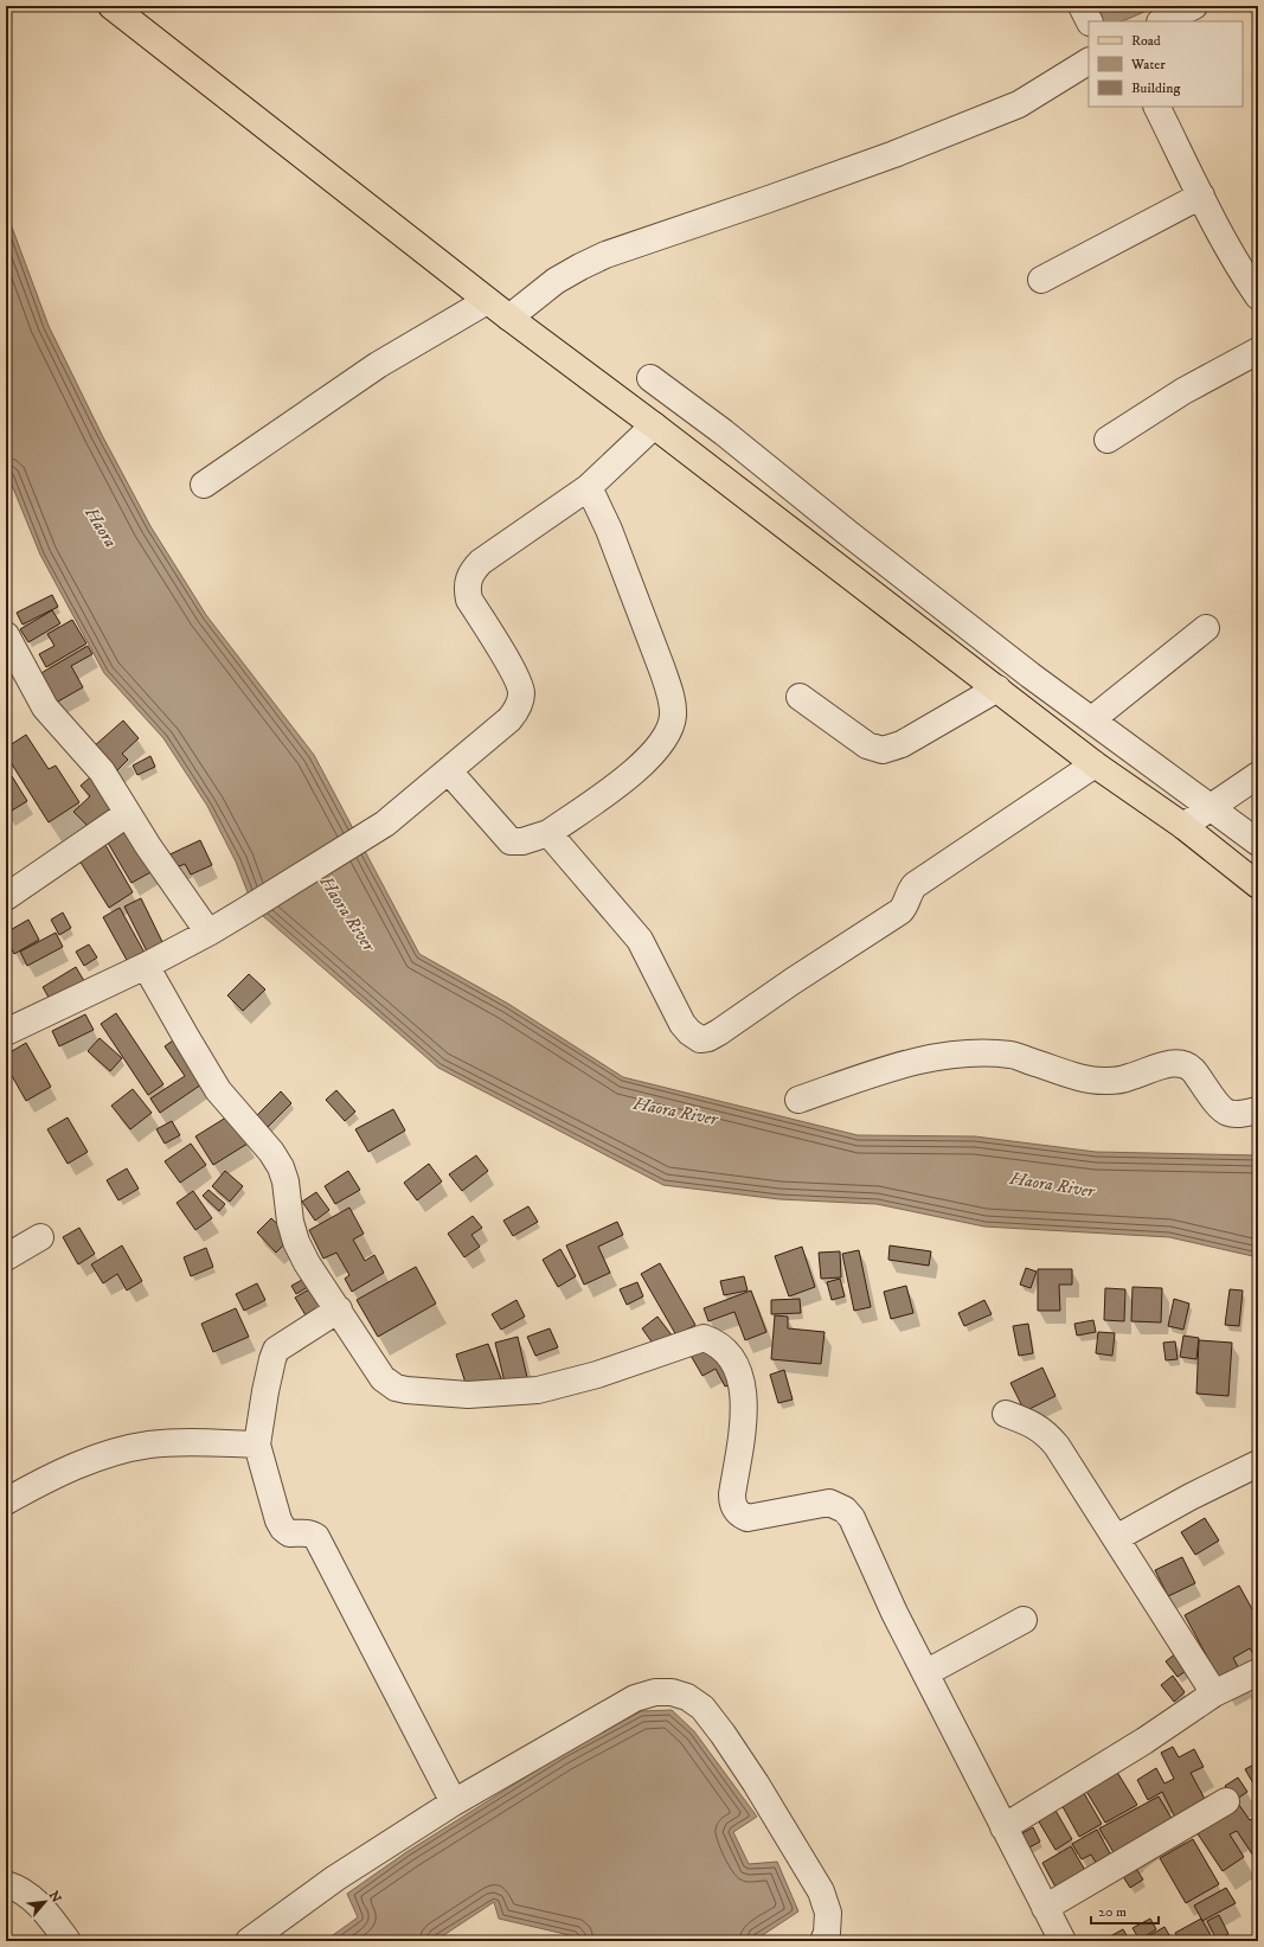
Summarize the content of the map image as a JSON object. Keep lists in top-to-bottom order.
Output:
{
  "water": ["Haora", "Haora River"],
  "legend": ["Road", "Water", "Building"],
  "scale_bar": "20 m",
  "north": "top right"
}
